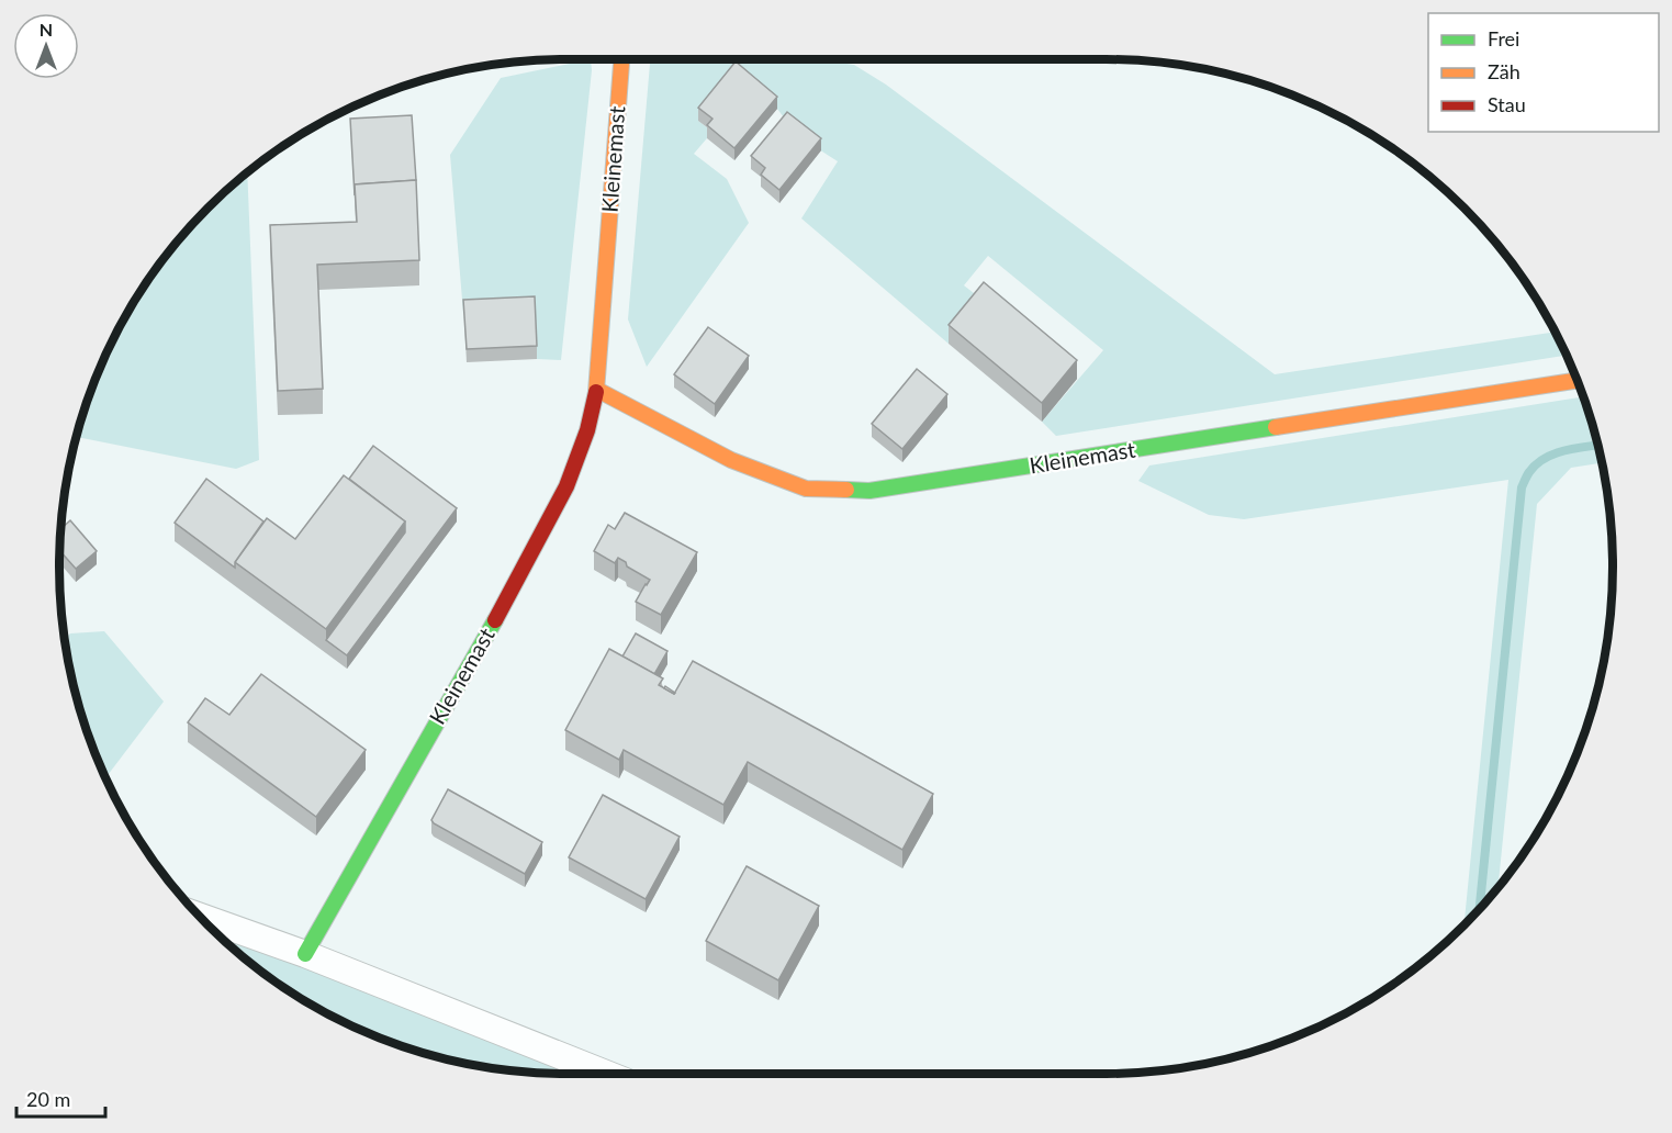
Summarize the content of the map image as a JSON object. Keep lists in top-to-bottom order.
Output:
{
  "streets": {
    "street": ["Kleinemast"]
  },
  "legend": ["Frei", "Zäh", "Stau"],
  "scale_bar": "20 m",
  "north": "top"
}
